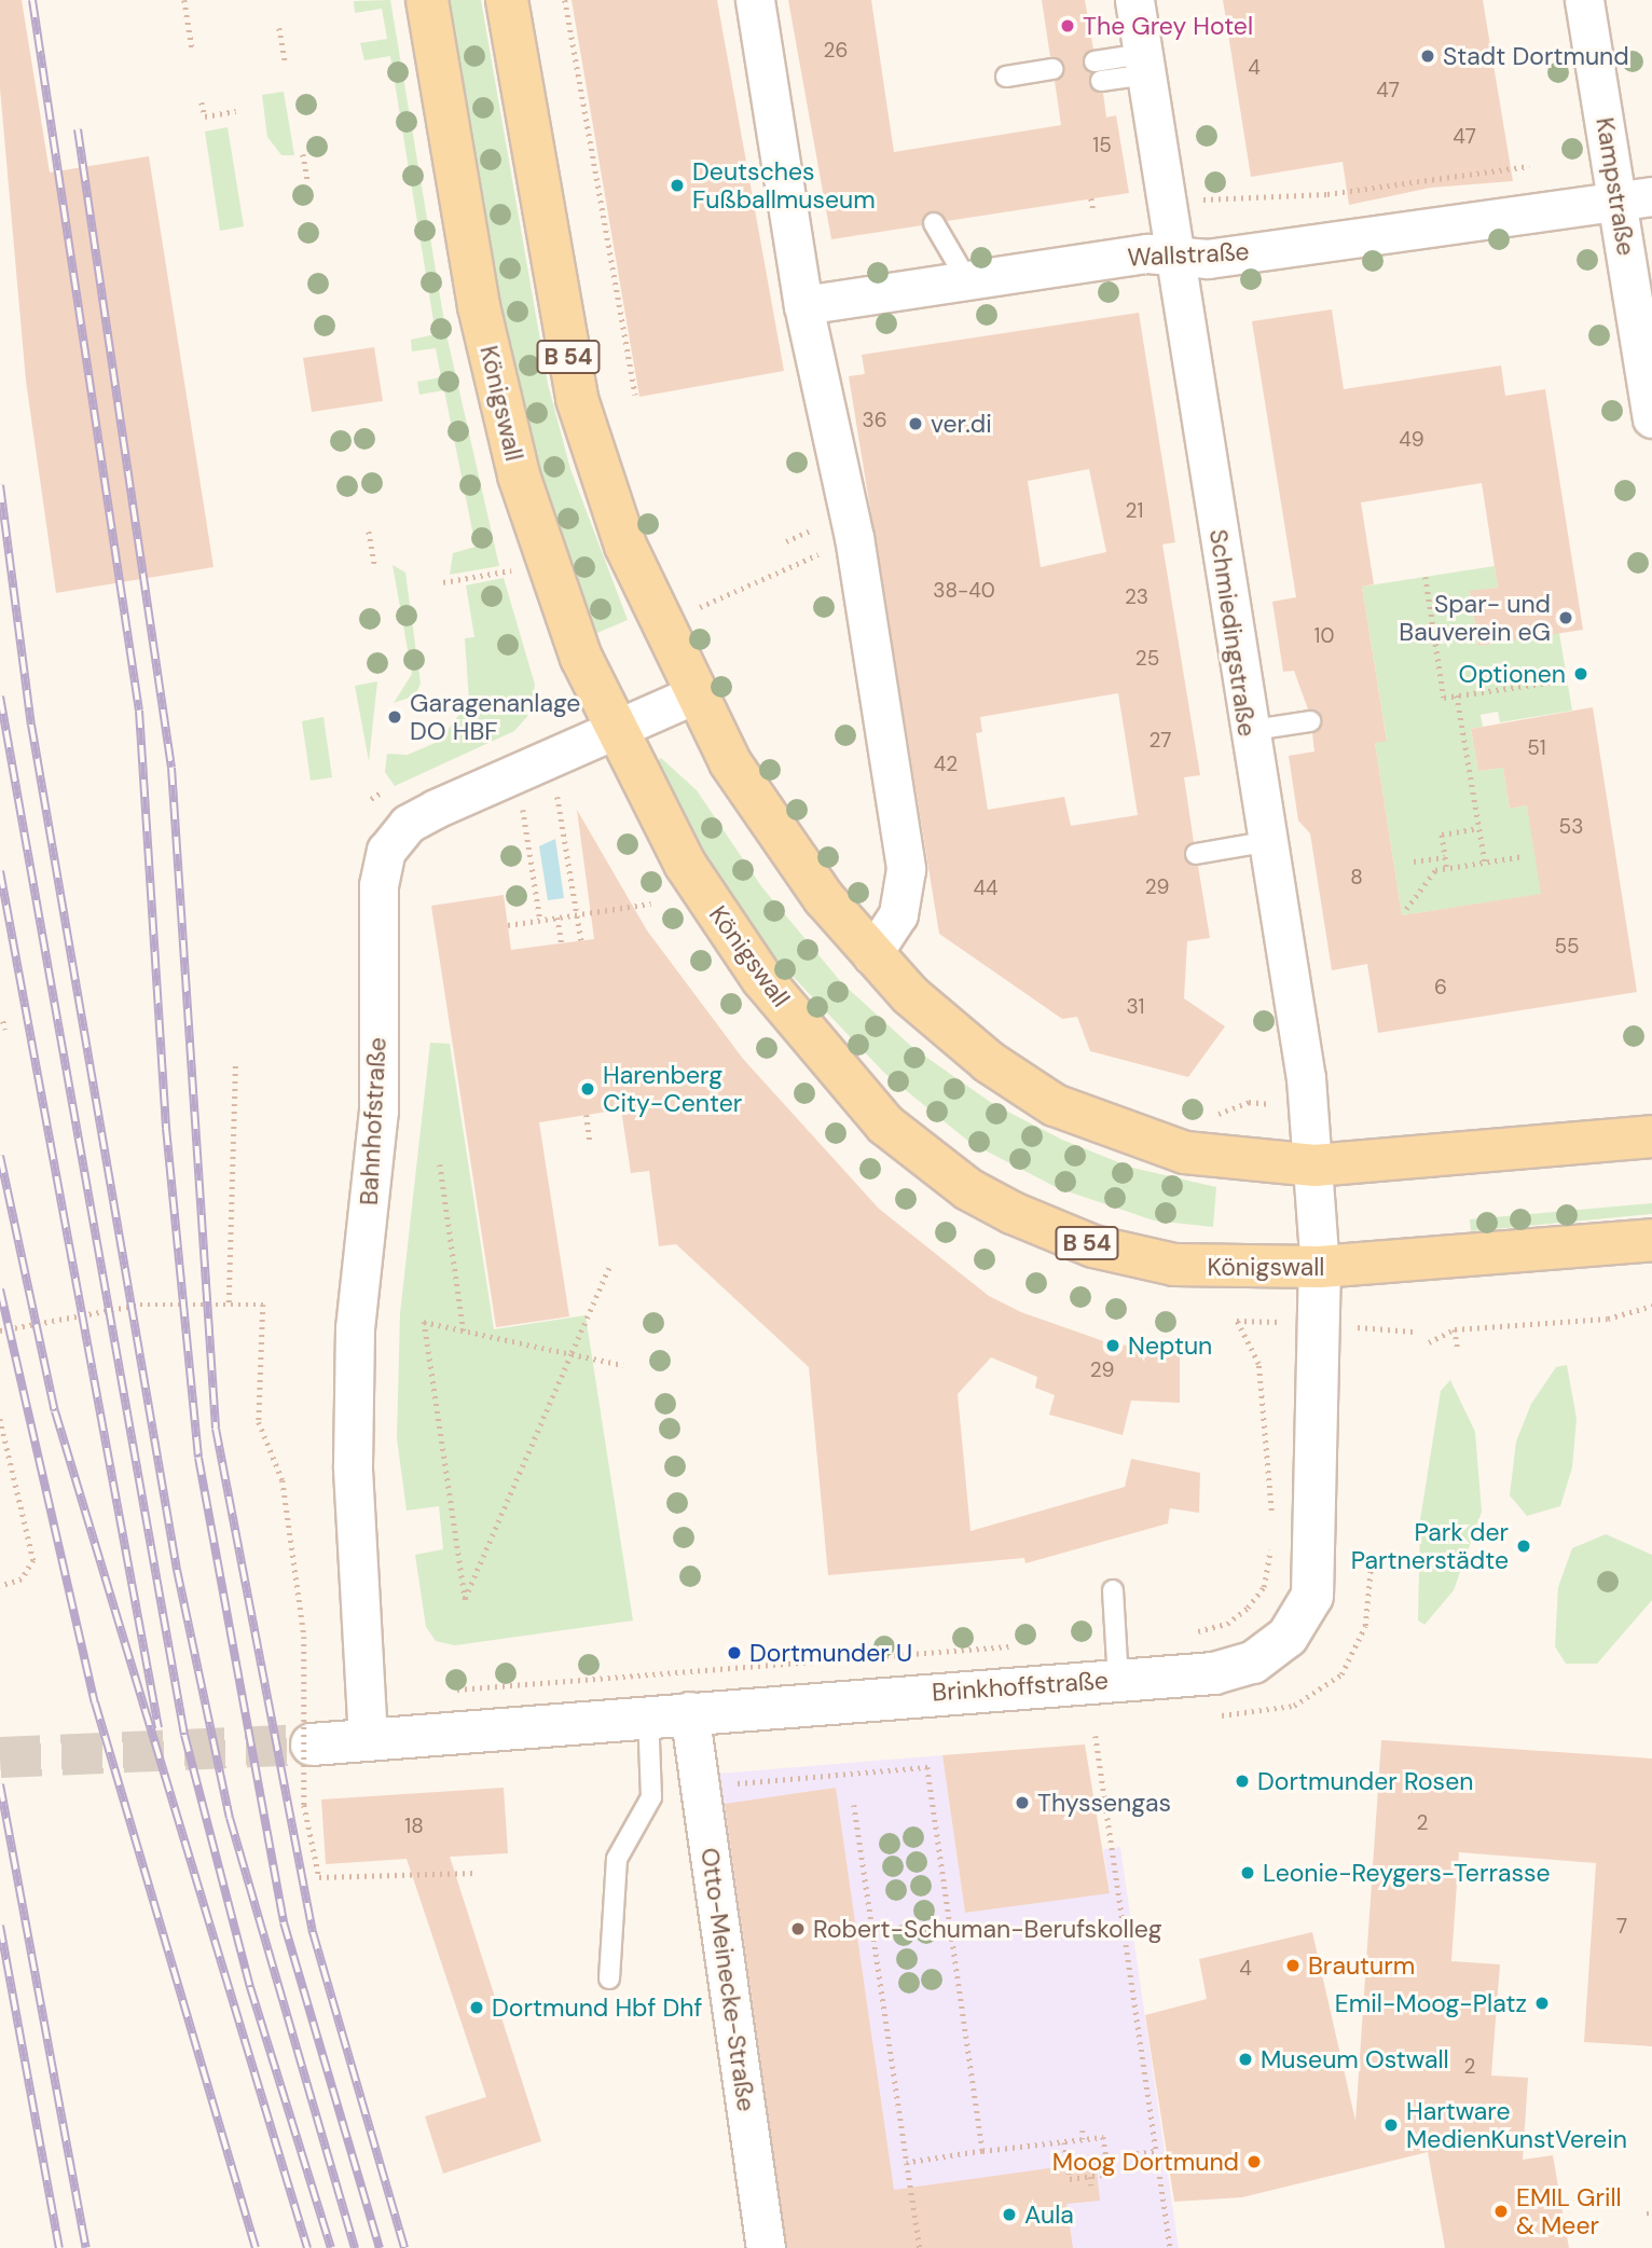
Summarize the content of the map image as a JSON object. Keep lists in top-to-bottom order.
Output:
{
  "streets": {
    "main road": ["B 54", "Königswall"],
    "street": [
      "Kampstraße",
      "Wallstraße",
      "Schmiedingstraße",
      "Bahnhofstraße",
      "Brinkhoffstraße",
      "Otto-Meinecke-Straße"
    ]
  },
  "crossings": [
    ["Kampstraße", "Wallstraße"],
    ["Wallstraße", "Schmiedingstraße"],
    ["B 54", "Schmiedingstraße"],
    ["B 54", "Bahnhofstraße"],
    ["Königswall", "Schmiedingstraße"],
    ["Königswall", "Bahnhofstraße"],
    ["Königswall", "Brinkhoffstraße"],
    ["Schmiedingstraße", "Brinkhoffstraße"],
    ["Bahnhofstraße", "Brinkhoffstraße"],
    ["Brinkhoffstraße", "Otto-Meinecke-Straße"]
  ],
  "places": [
    "The Grey Hotel",
    "Stadt Dortmund",
    "Deutsches Fußballmuseum",
    "ver.di",
    "Spar- und Bauverein eG",
    "Optionen",
    "Garagenanlage DO HBF",
    "Harenberg City-Center",
    "Neptun",
    "Park der Partnerstädte",
    "Dortmunder U",
    "Dortmunder Rosen",
    "Thyssengas",
    "Leonie-Reygers-Terrasse",
    "Robert-Schuman-Berufskolleg",
    "Brauturm",
    "Emil-Moog-Platz",
    "Dortmund Hbf Dhf",
    "Museum Ostwall",
    "Hartware MedienKunstVerein",
    "Moog Dortmund",
    "EMIL Grill & Meer",
    "Aula"
  ],
  "house_numbers": [
    "26",
    "4",
    "47",
    "47",
    "15",
    "36",
    "49",
    "21",
    "38-40",
    "23",
    "10",
    "25",
    "27",
    "51",
    "42",
    "53",
    "8",
    "29",
    "44",
    "55",
    "6",
    "31",
    "29",
    "2",
    "18",
    "7",
    "4",
    "2"
  ]
}
